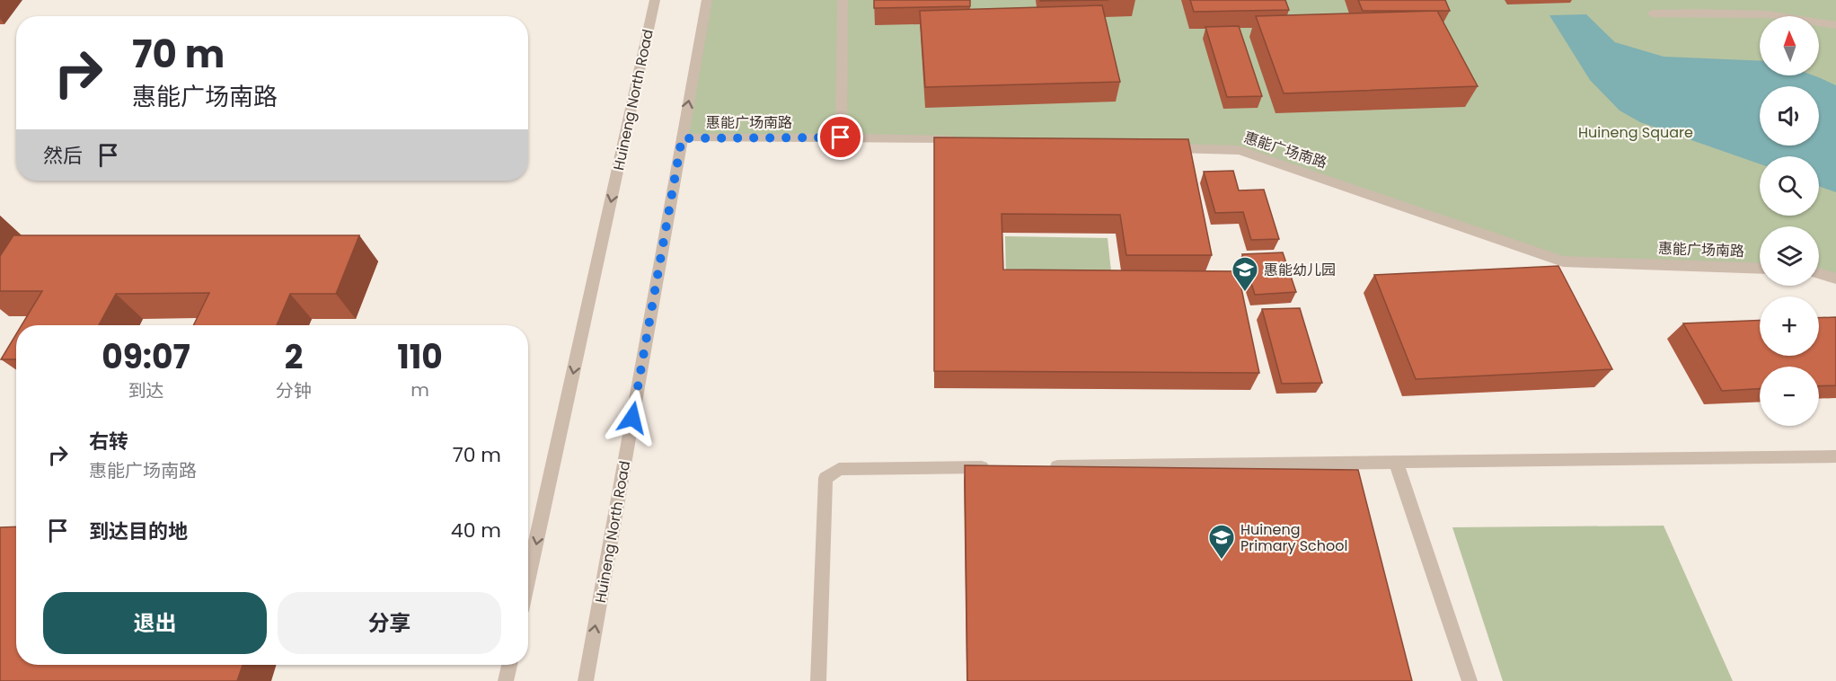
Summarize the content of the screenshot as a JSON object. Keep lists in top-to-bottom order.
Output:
{
  "streets": {
    "street": ["Huineng North Road", "惠能广场南路"]
  },
  "crossings": [
    ["Huineng North Road", "惠能广场南路"]
  ],
  "parks": ["Huineng Square"],
  "places": {
    "school or university": ["惠能幼儿园", "Huineng Primary School"]
  },
  "north": "top",
  "page": {
    "map_buttons": ["+", "−"],
    "turn": ["70 m", "惠能广场南路"],
    "then": "然后",
    "eta": [
      "09:07",
      "到达",
      "2",
      "分钟",
      "110",
      "m"
    ],
    "list": [
      {
        "name": "右转",
        "note": "惠能广场南路",
        "value": "70 m"
      },
      {
        "name": "到达目的地",
        "value": "40 m"
      }
    ],
    "buttons": ["退出", "分享"]
  }
}
